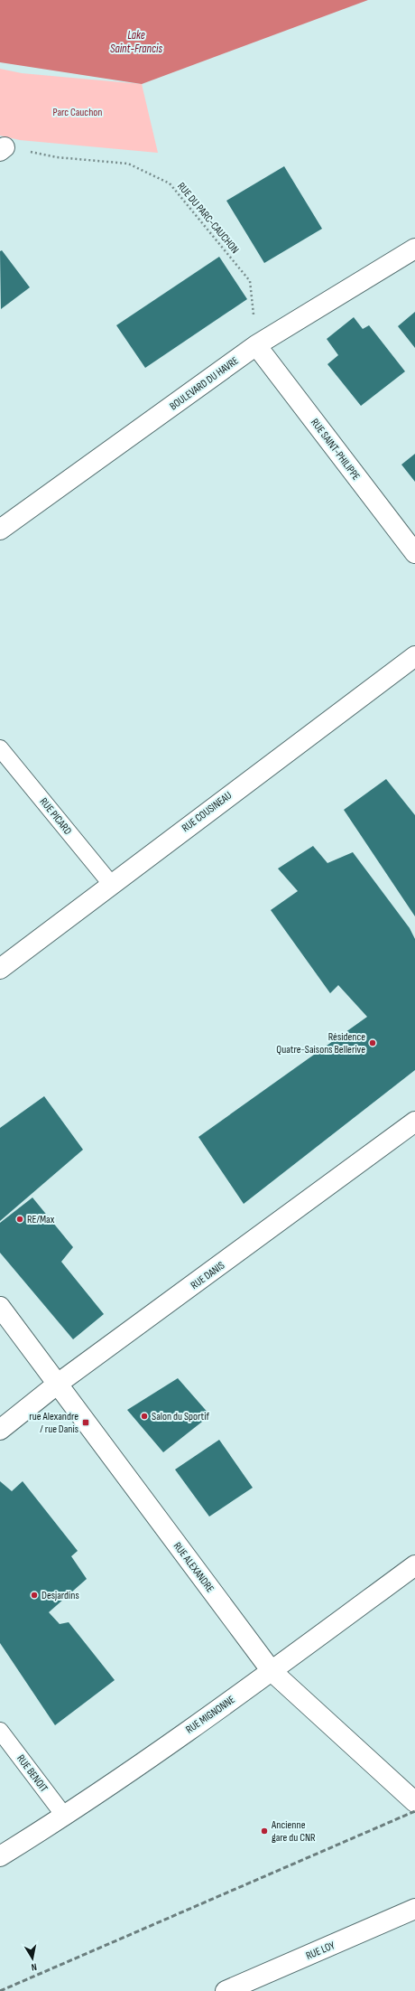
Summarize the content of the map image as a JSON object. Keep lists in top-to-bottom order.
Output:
{
  "streets": {
    "street": [
      "BOULEVARD DU HAVRE",
      "RUE SAINT-PHILIPPE",
      "RUE COUSINEAU",
      "RUE DANIS",
      "RUE ALEXANDRE",
      "RUE MIGNONNE",
      "RUE LOY"
    ],
    "lane": ["RUE PICARD", "RUE BENOIT"],
    "path": ["RUE DU PARC-CAUCHON"]
  },
  "crossings": [
    ["RUE DU PARC-CAUCHON", "BOULEVARD DU HAVRE"],
    ["RUE DU PARC-CAUCHON", "RUE SAINT-PHILIPPE"],
    ["BOULEVARD DU HAVRE", "RUE SAINT-PHILIPPE"],
    ["RUE COUSINEAU", "RUE PICARD"],
    ["RUE DANIS", "RUE ALEXANDRE"],
    ["RUE ALEXANDRE", "RUE MIGNONNE"],
    ["RUE MIGNONNE", "RUE BENOIT"]
  ],
  "water": ["Lake Saint-Francis"],
  "parks": ["Parc Cauchon"],
  "places": {
    "other": [
      "Résidence Quatre-Saisons Bellerive",
      "RE/Max",
      "Salon du Sportif",
      "Desjardins",
      "Ancienne gare du CNR"
    ],
    "transit": ["rue Alexandre / rue Danis"]
  },
  "north": "bottom"
}
